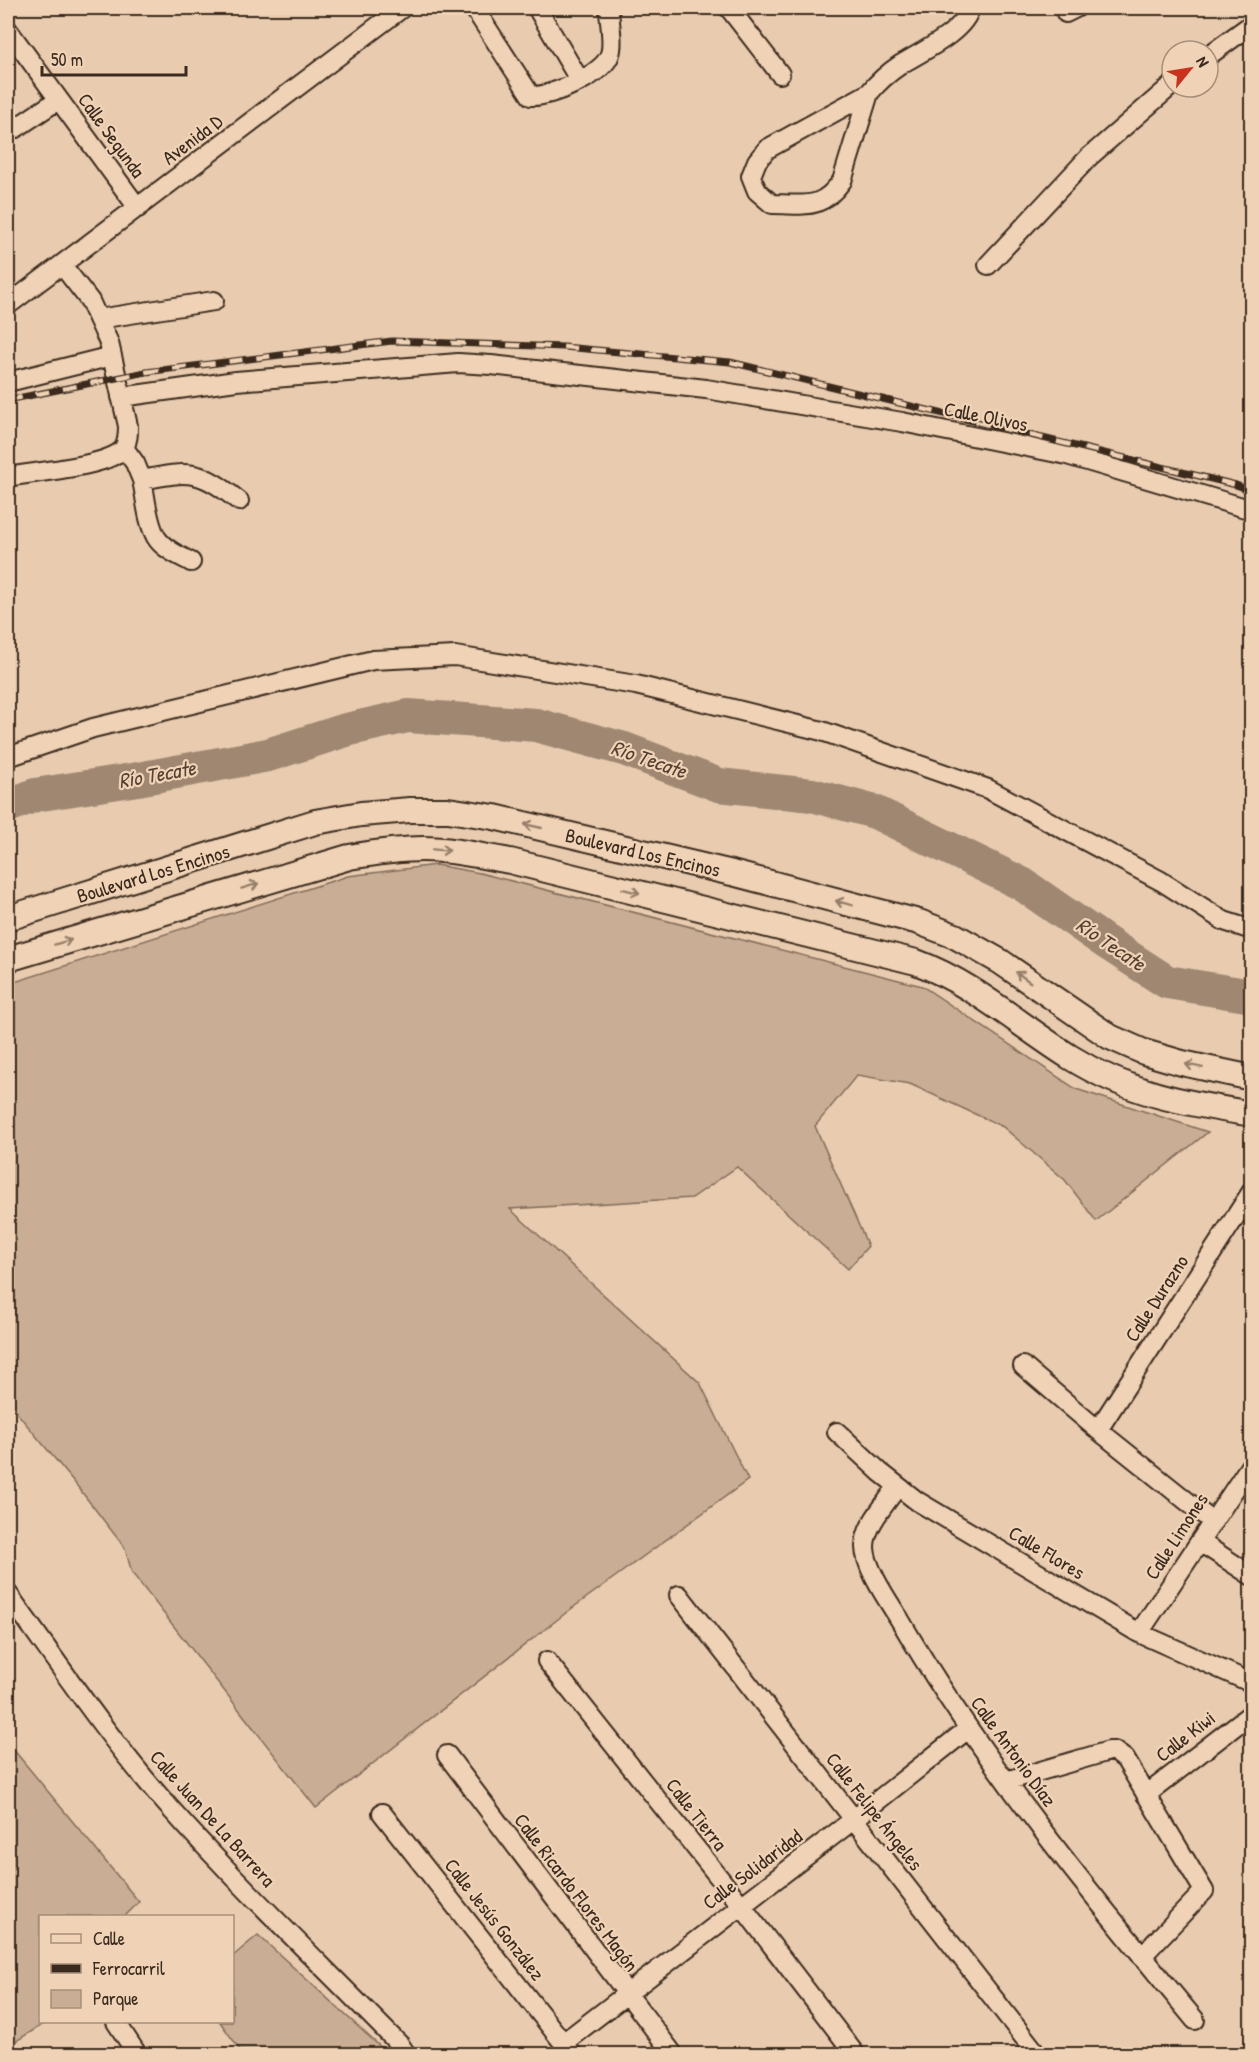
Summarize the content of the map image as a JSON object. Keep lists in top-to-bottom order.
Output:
{
  "streets": {
    "main road": ["Boulevard Los Encinos"],
    "street": [
      "Calle Segunda",
      "Avenida D",
      "Calle Olivos",
      "Calle Durazno",
      "Calle Limones",
      "Calle Flores",
      "Calle Kiwi",
      "Calle Antonio Díaz",
      "Calle Felipe Ángeles",
      "Calle Tierra",
      "Calle Juan De La Barrera",
      "Calle Solidaridad",
      "Calle Ricardo Flores Magón",
      "Calle Jesús González"
    ]
  },
  "crossings": [
    ["Calle Segunda", "Avenida D"],
    ["Calle Limones", "Calle Flores"],
    ["Calle Flores", "Calle Antonio Díaz"],
    ["Calle Antonio Díaz", "Calle Solidaridad"],
    ["Calle Felipe Ángeles", "Calle Solidaridad"],
    ["Calle Tierra", "Calle Solidaridad"],
    ["Calle Solidaridad", "Calle Ricardo Flores Magón"],
    ["Calle Solidaridad", "Calle Jesús González"]
  ],
  "water": ["Río Tecate"],
  "legend": ["Calle", "Ferrocarril", "Parque"],
  "scale_bar": "50 m",
  "north": "top right"
}
